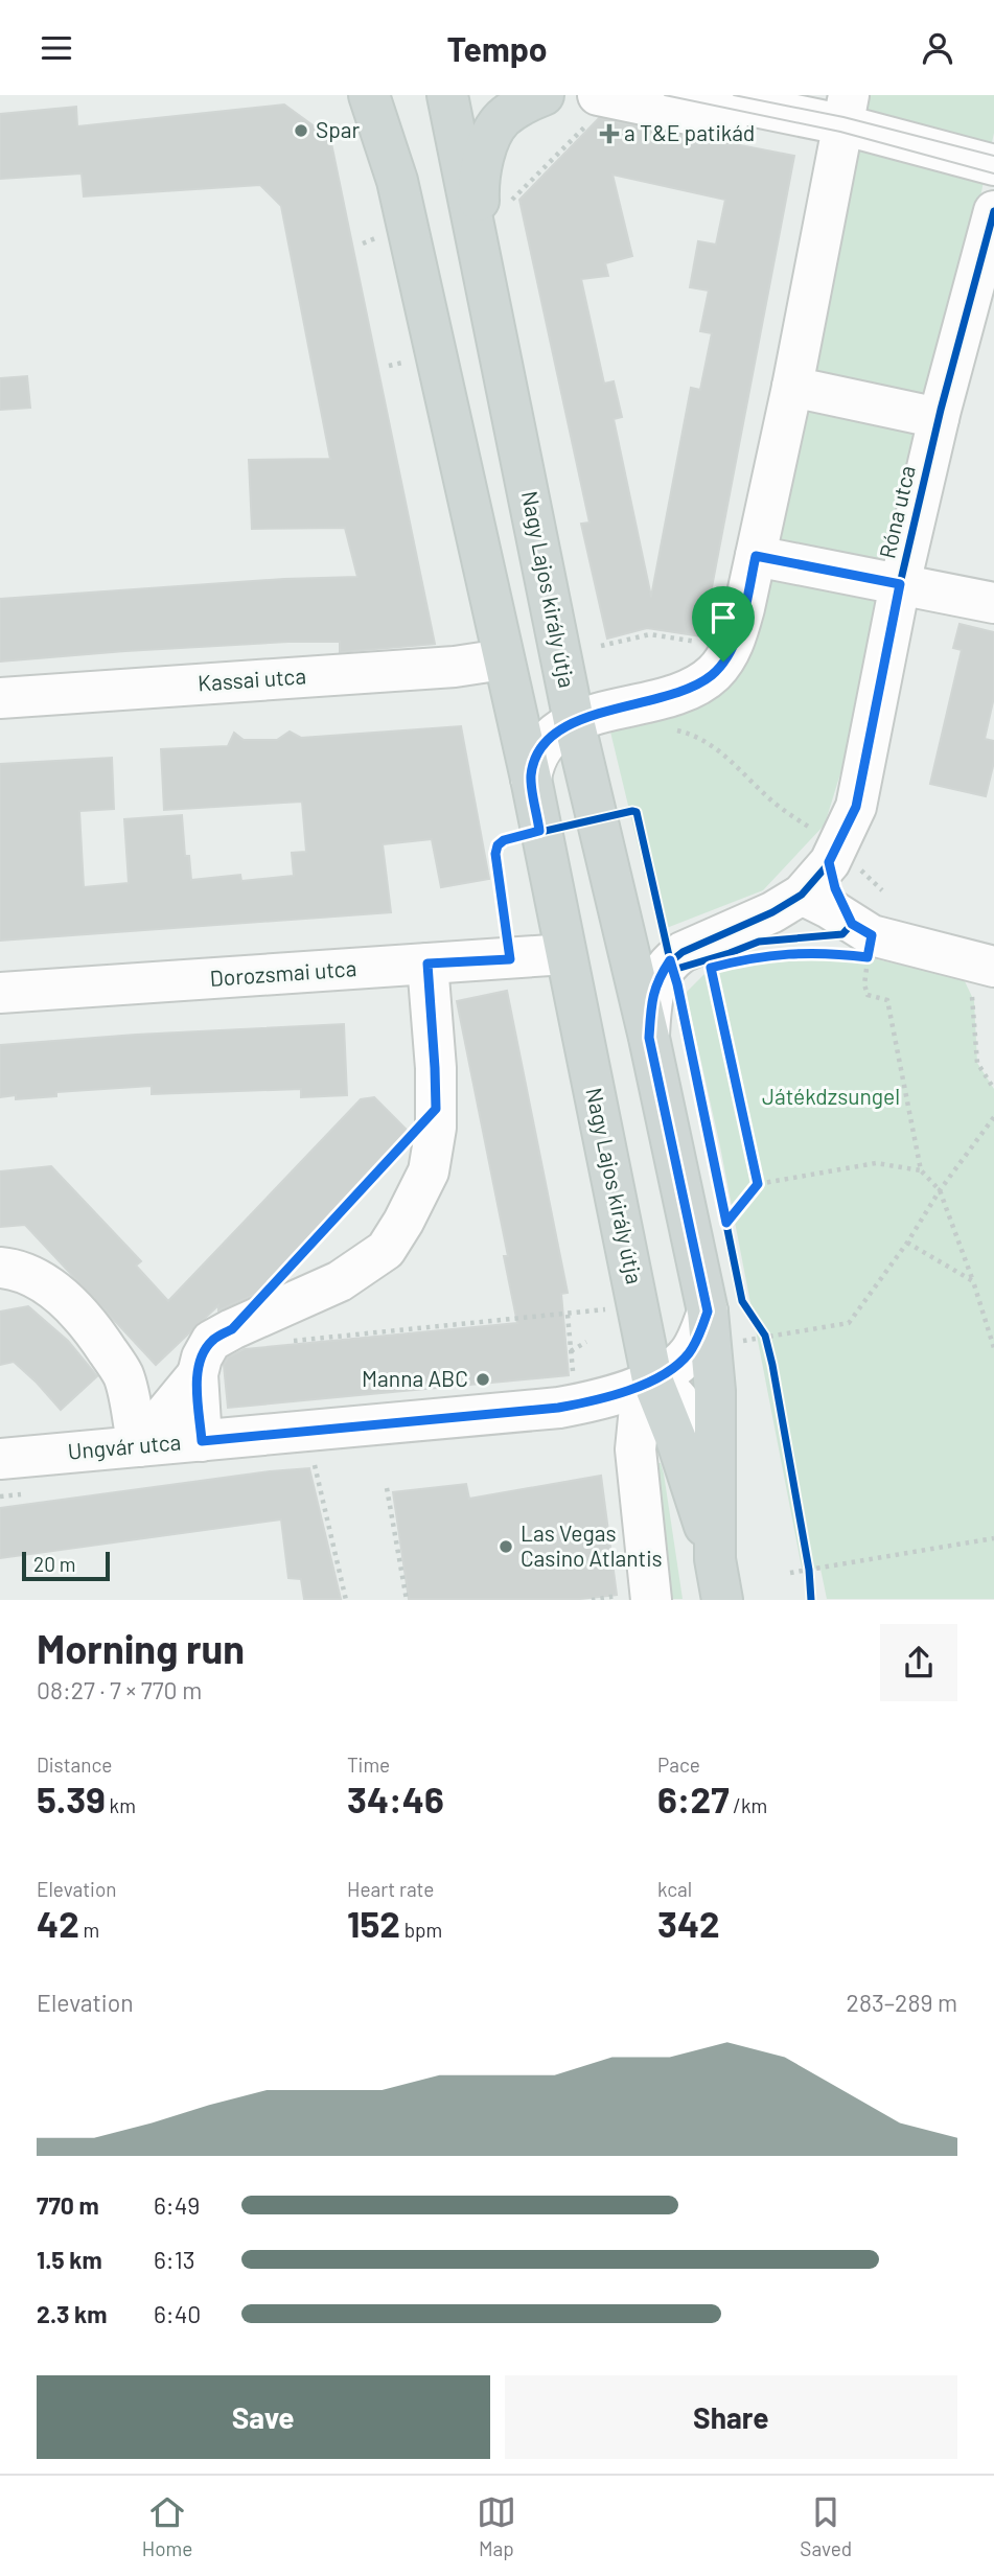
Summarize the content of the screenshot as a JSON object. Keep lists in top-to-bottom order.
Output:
{
  "streets": {
    "main road": ["Nagy Lajos király útja"],
    "street": [
      "Róna utca",
      "Kassai utca",
      "Dorozsmai utca",
      "Ungvár utca"
    ]
  },
  "crossings": [
    ["Nagy Lajos király útja", "Kassai utca"],
    ["Nagy Lajos király útja", "Dorozsmai utca"],
    ["Nagy Lajos király útja", "Ungvár utca"]
  ],
  "parks": ["Játékdzsungel"],
  "places": {
    "other": ["Spar", "Manna ABC", "Las Vegas Casino Atlantis"],
    "health": ["a T&E patikád"]
  },
  "scale_bar": "20 m",
  "page": {
    "header": "Tempo",
    "scale": "20 m",
    "heading": ["Morning run", "08:27 · 7 × 770 m"],
    "stats": [
      ["Distance", "5.39 km"],
      ["Time", "34:46"],
      ["Pace", "6:27 /km"],
      ["Elevation", "42 m"],
      ["Heart rate", "152 bpm"],
      ["kcal", "342"]
    ],
    "chart": ["Elevation", "283–289 m"],
    "list": [
      {
        "name": "770 m",
        "note": "6:49"
      },
      {
        "name": "1.5 km",
        "note": "6:13"
      },
      {
        "name": "2.3 km",
        "note": "6:40"
      }
    ],
    "buttons": ["Save", "Share"],
    "tabs": ["Home", "Map", "Saved"]
  }
}
